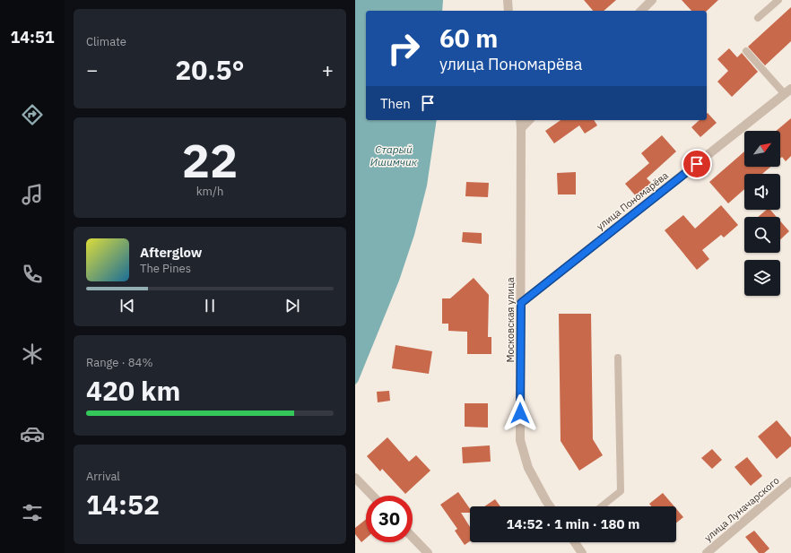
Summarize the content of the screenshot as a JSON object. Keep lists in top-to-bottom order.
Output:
{
  "streets": {
    "street": ["улица Пономарёва", "Московская улица", "улица Луначарского"]
  },
  "crossings": [
    ["улица Пономарёва", "Московская улица"]
  ],
  "water": ["Старый Ишимчик"],
  "north": "top right",
  "page": {
    "tabs": "14:51",
    "tile": [
      "Climate",
      ["22", "km/h"],
      ["Range · 84%", "420 km"],
      ["Arrival", "14:52"]
    ],
    "turn": ["60 m", "улица Пономарёва"],
    "heat": ["−", "20.5°", "+"],
    "then": "Then",
    "song": ["Afterglow", "The Pines"],
    "limit": "30",
    "trip": "14:52 · 1 min · 180 m"
  }
}
